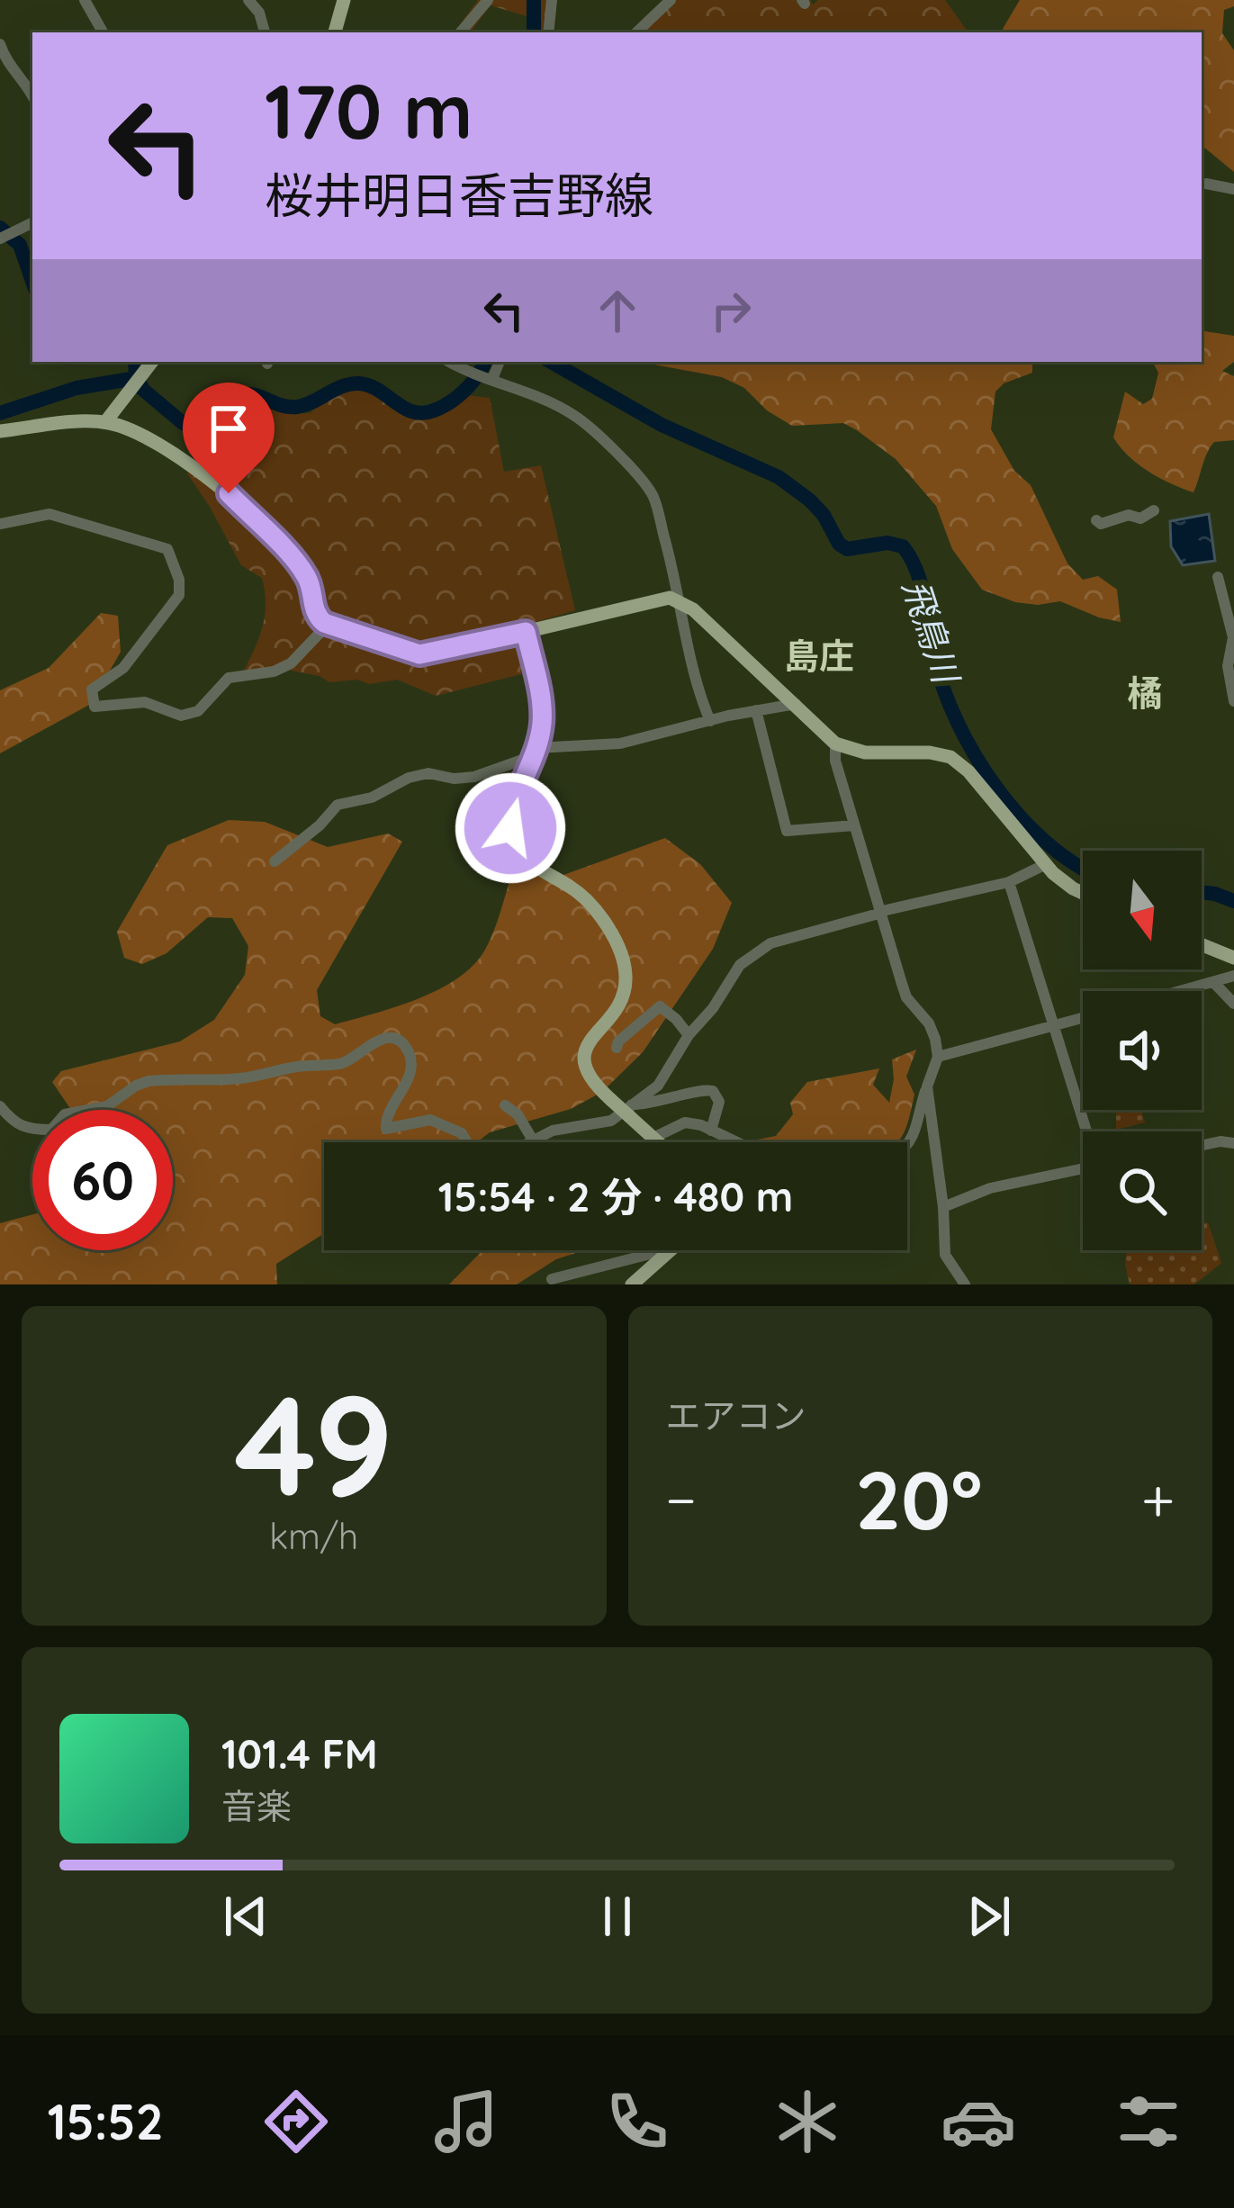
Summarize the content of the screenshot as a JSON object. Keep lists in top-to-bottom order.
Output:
{
  "districts": ["島庄", "橘"],
  "water": ["飛鳥川"],
  "north": "bottom",
  "page": {
    "turn": ["170 m", "桜井明日香吉野線"],
    "limit": "60",
    "trip": "15:54 · 2 分 · 480 m",
    "tile": [
      ["49", "km/h"],
      "エアコン"
    ],
    "heat": ["−", "20°", "+"],
    "song": ["101.4 FM", "音楽"],
    "tabs": "15:52"
  }
}
